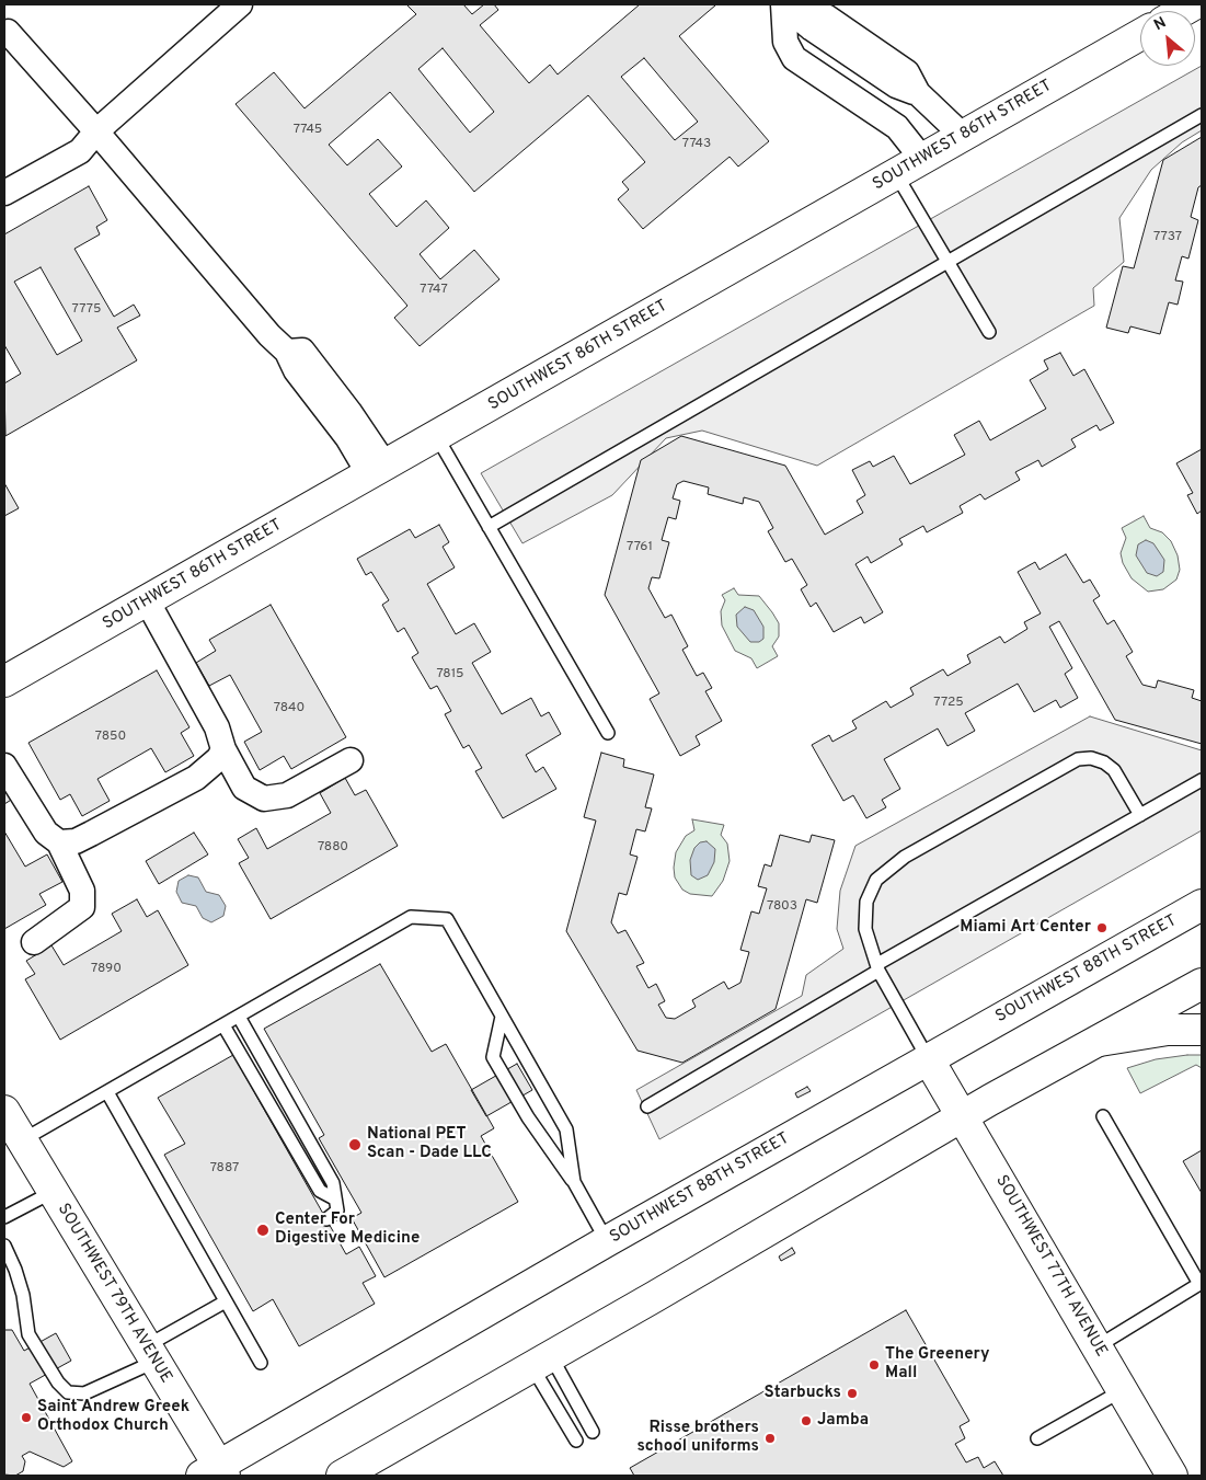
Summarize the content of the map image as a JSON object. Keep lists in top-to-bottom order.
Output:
{
  "streets": {
    "main road": [
      "SOUTHWEST 86TH STREET",
      "SOUTHWEST 88TH STREET",
      "SOUTHWEST 77TH AVENUE",
      "SOUTHWEST 79TH AVENUE"
    ]
  },
  "crossings": [
    ["SOUTHWEST 88TH STREET", "SOUTHWEST 77TH AVENUE"],
    ["SOUTHWEST 88TH STREET", "SOUTHWEST 79TH AVENUE"]
  ],
  "places": [
    "Miami Art Center",
    "National PET Scan - Dade LLC",
    "Center For Digestive Medicine",
    "The Greenery Mall",
    "Starbucks",
    "Saint Andrew Greek Orthodox Church",
    "Jamba",
    "Risse brothers school uniforms"
  ],
  "house_numbers": [
    "7745",
    "7743",
    "7737",
    "7747",
    "7775",
    "7761",
    "7815",
    "7725",
    "7840",
    "7850",
    "7880",
    "7803",
    "7890",
    "7887"
  ],
  "north": "top left"
}
